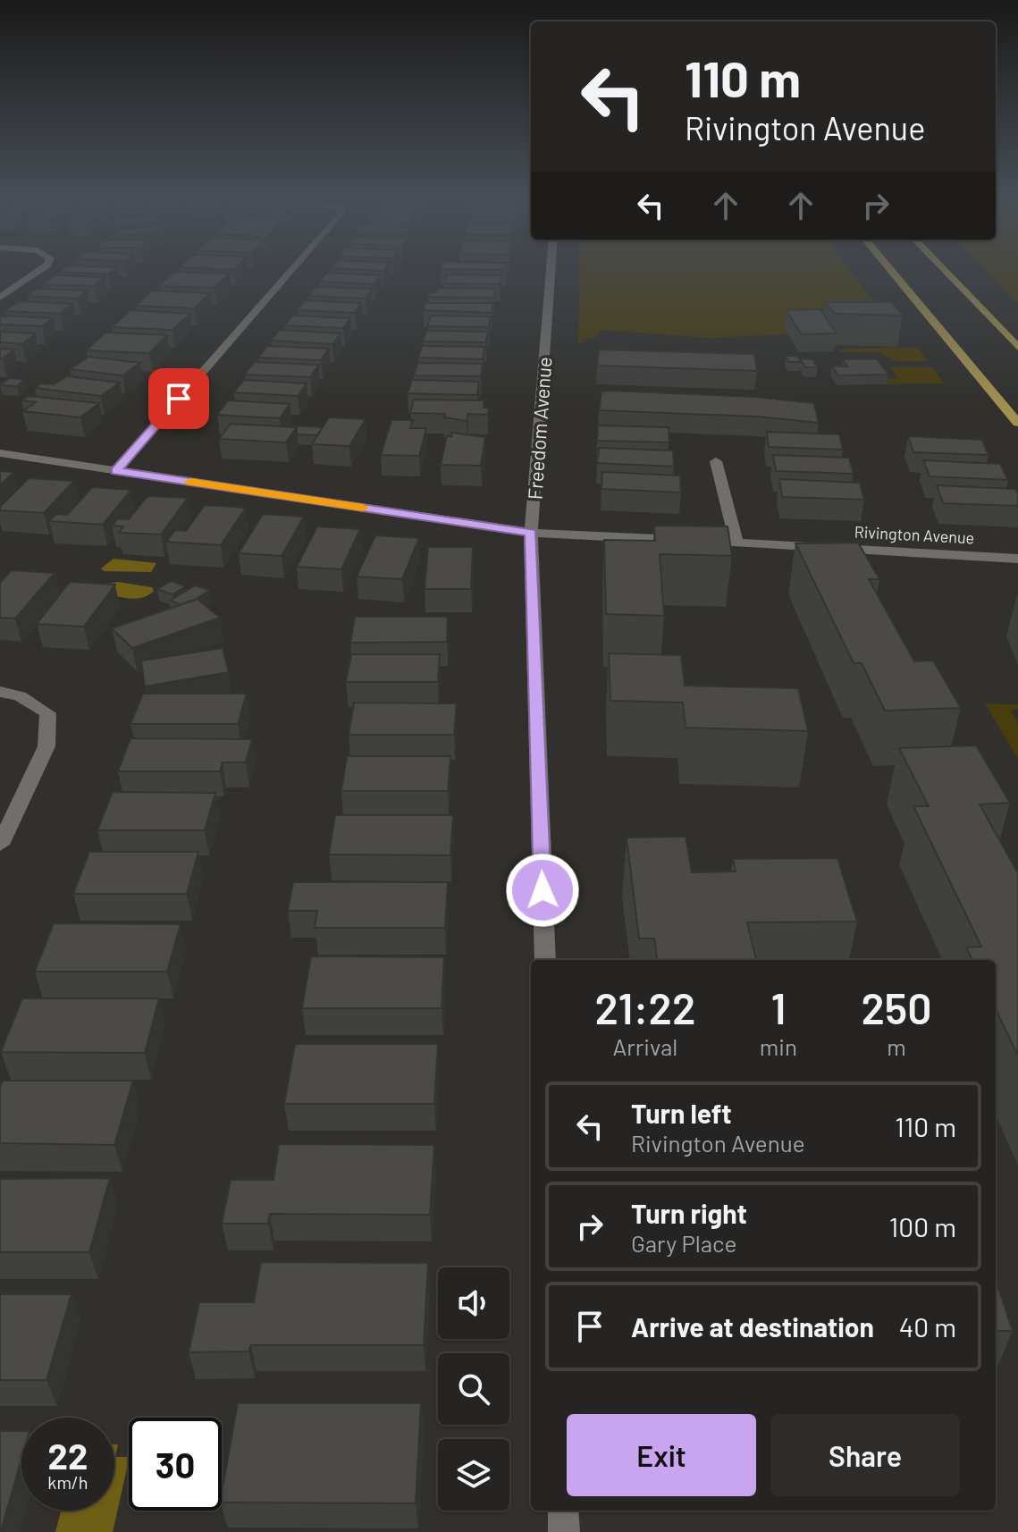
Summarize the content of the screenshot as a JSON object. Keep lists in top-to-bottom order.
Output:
{
  "streets": {
    "street": ["Freedom Avenue", "Rivington Avenue"]
  },
  "crossings": [
    ["Freedom Avenue", "Rivington Avenue"]
  ],
  "page": {
    "turn": ["110 m", "Rivington Avenue"],
    "eta": [
      "21:22",
      "Arrival",
      "1",
      "min",
      "250",
      "m"
    ],
    "list": [
      {
        "name": "Turn left",
        "note": "Rivington Avenue",
        "value": "110 m"
      },
      {
        "name": "Turn right",
        "note": "Gary Place",
        "value": "100 m"
      },
      {
        "name": "Arrive at destination",
        "value": "40 m"
      }
    ],
    "buttons": ["Exit", "Share"],
    "speed": "22 km/h",
    "limit": "30"
  }
}
